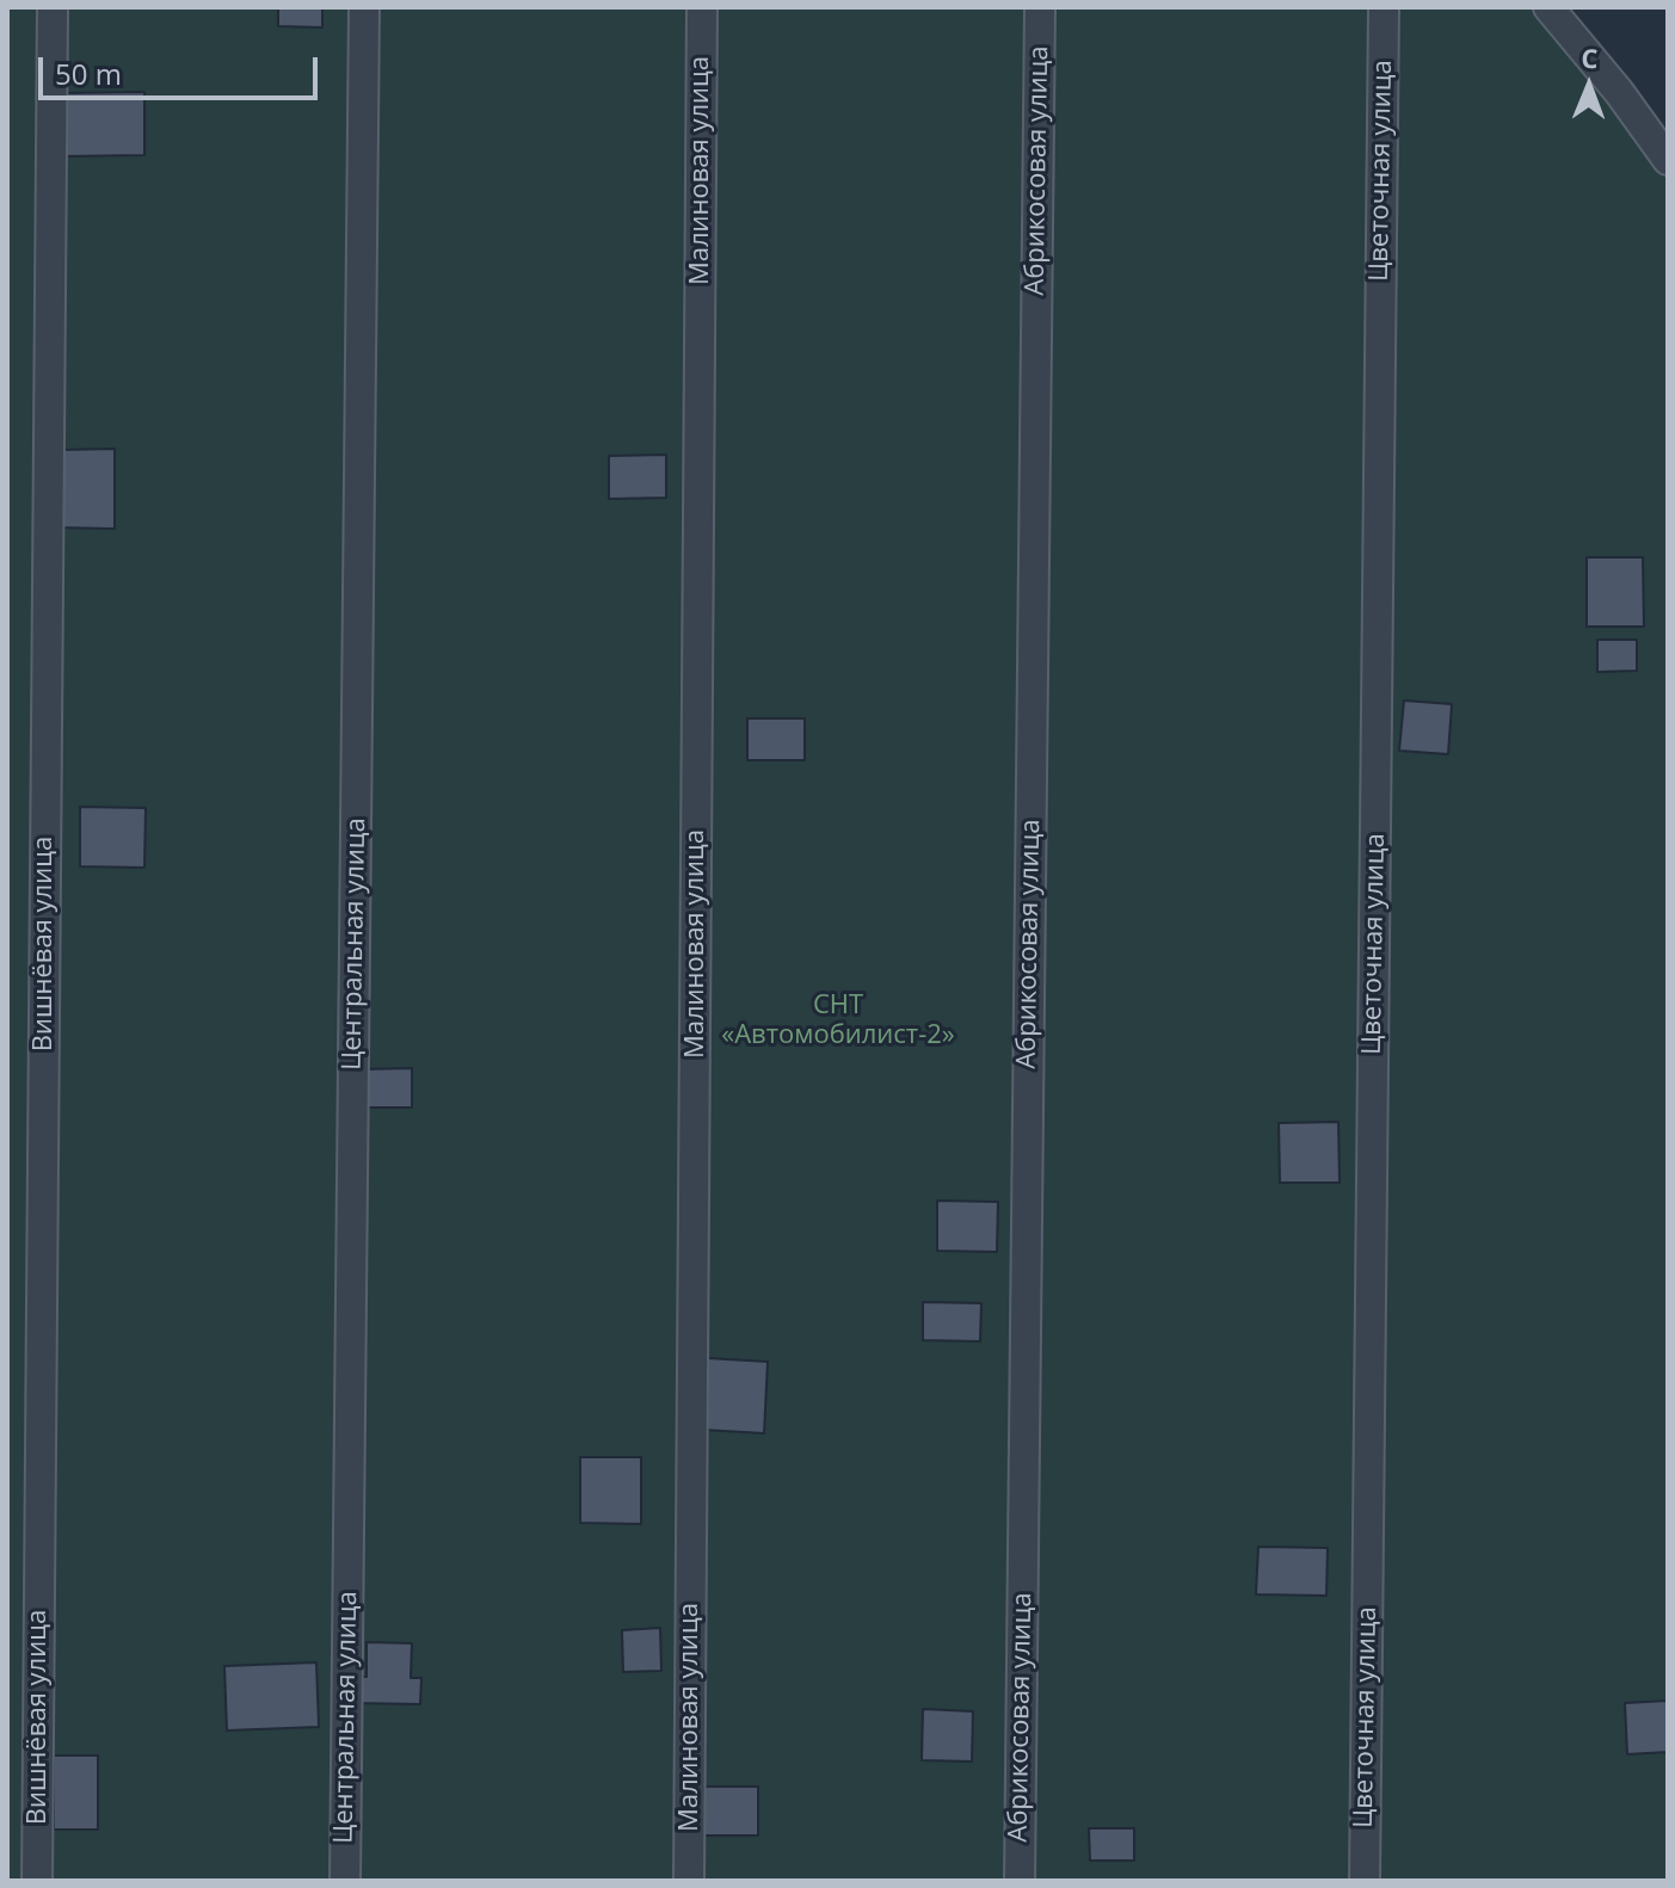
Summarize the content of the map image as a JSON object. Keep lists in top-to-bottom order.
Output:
{
  "streets": {
    "street": [
      "Малиновая улица",
      "Абрикосовая улица",
      "Цветочная улица",
      "Вишнёвая улица",
      "Центральная улица"
    ]
  },
  "parks": ["СНТ «Автомобилист-2»"],
  "scale_bar": "50 m",
  "north": "top"
}
